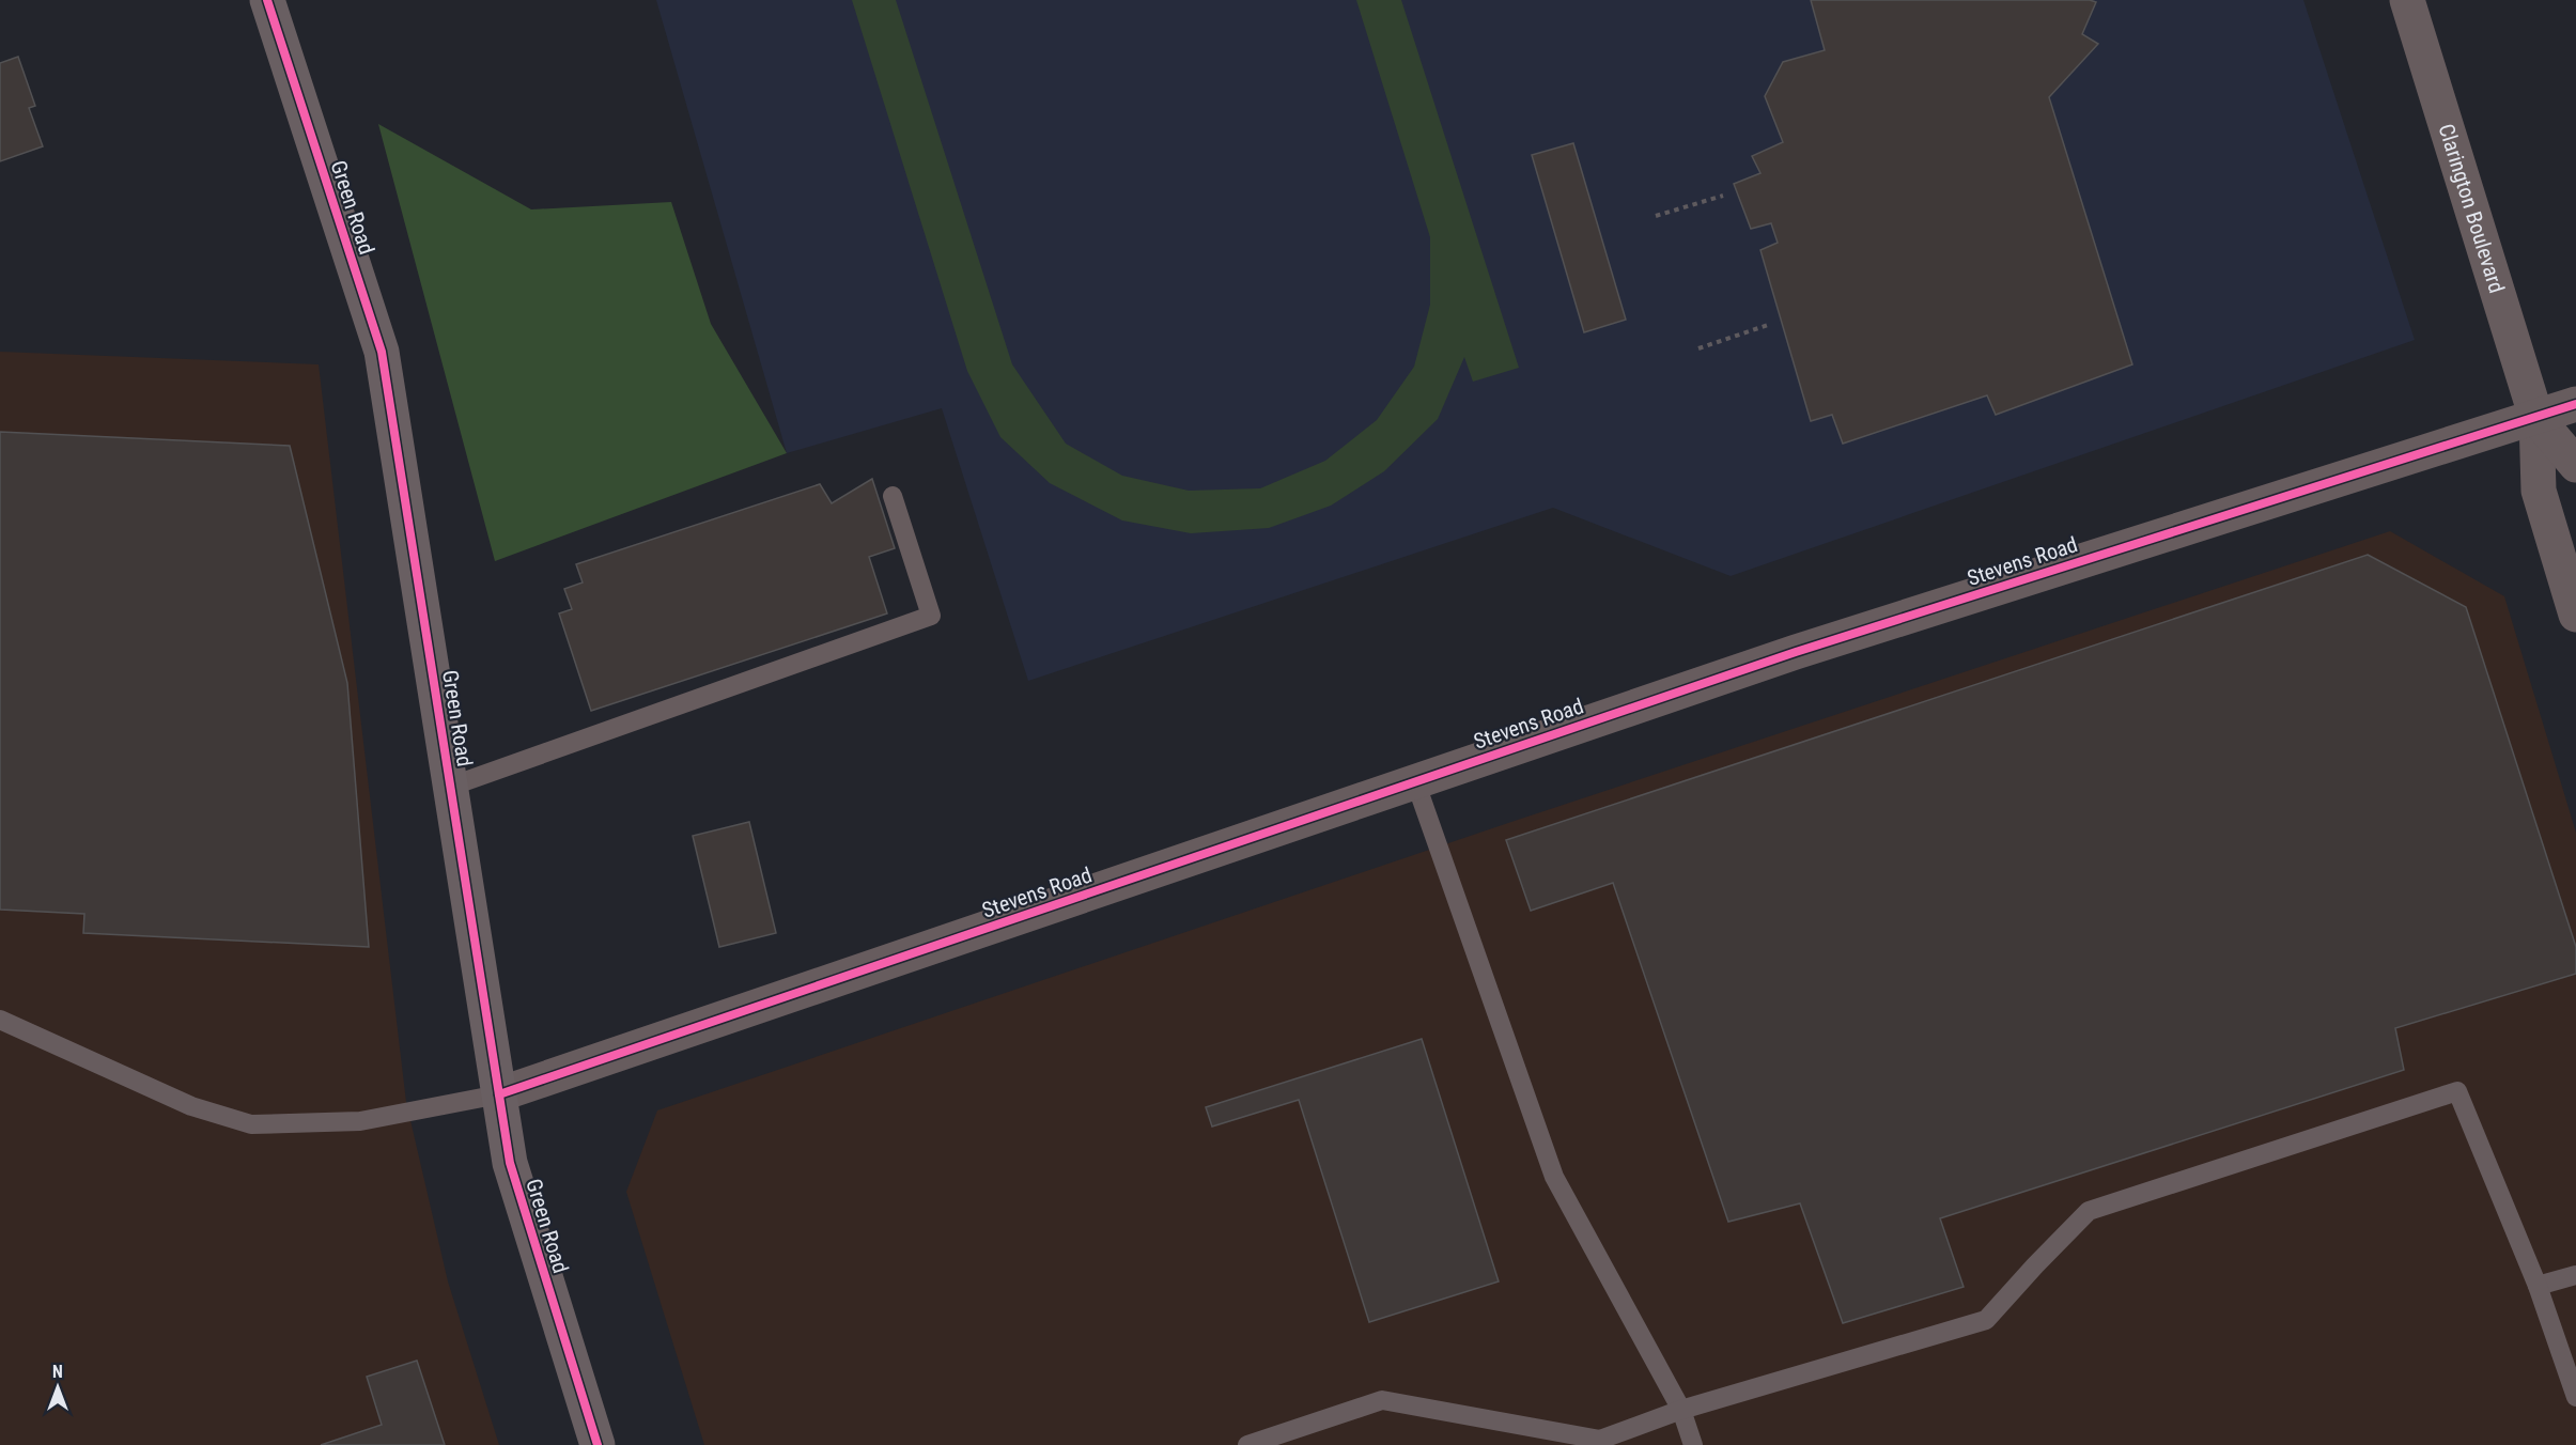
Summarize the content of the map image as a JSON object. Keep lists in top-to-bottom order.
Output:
{
  "streets": {
    "street": ["Green Road", "Clarington Boulevard", "Stevens Road"]
  },
  "crossings": [
    ["Green Road", "Stevens Road"],
    ["Clarington Boulevard", "Stevens Road"]
  ],
  "north": "top"
}
